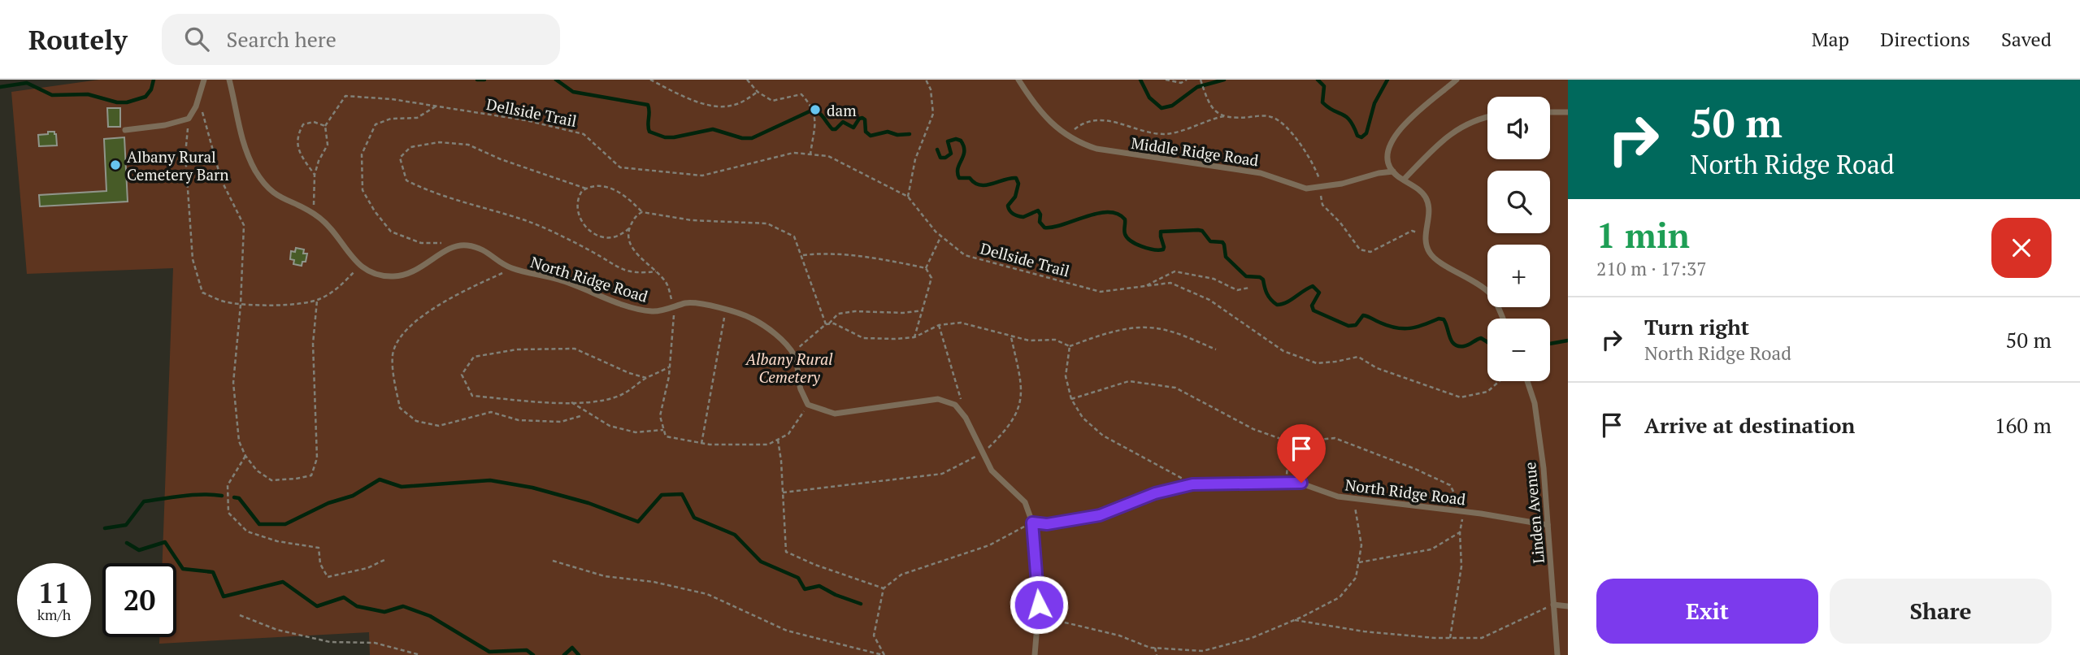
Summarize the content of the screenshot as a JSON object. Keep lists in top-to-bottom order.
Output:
{
  "streets": {
    "lane": ["Middle Ridge Road", "North Ridge Road", "Linden Avenue"],
    "path": ["Dellside Trail"]
  },
  "crossings": [
    ["North Ridge Road", "Linden Avenue"]
  ],
  "parks": ["Albany Rural Cemetery"],
  "places": ["dam", "Albany Rural Cemetery Barn"],
  "page": {
    "header": "Routely",
    "search": "Search here",
    "nav": ["Map", "Directions", "Saved"],
    "turn": ["50 m", "North Ridge Road"],
    "map_buttons": ["+", "−"],
    "heading": ["1 min", "210 m · 17:37"],
    "list": [
      {
        "name": "Turn right",
        "note": "North Ridge Road",
        "value": "50 m"
      },
      {
        "name": "Arrive at destination",
        "value": "160 m"
      }
    ],
    "speed": "11 km/h",
    "limit": "20",
    "buttons": ["Exit", "Share"]
  }
}
